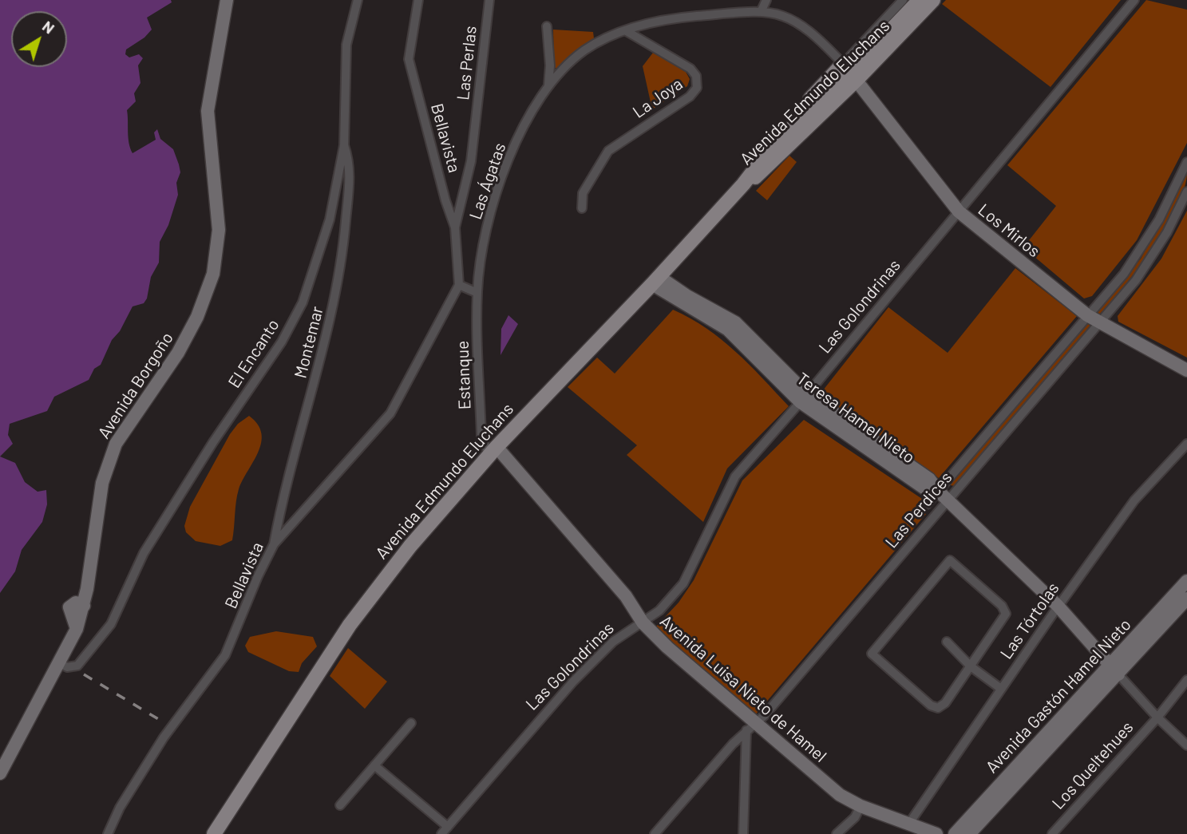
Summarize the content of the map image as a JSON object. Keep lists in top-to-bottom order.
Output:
{
  "streets": {
    "main road": [
      "Avenida Edmundo Eluchans",
      "Los Mirlos",
      "Avenida Borgoño",
      "Teresa Hamel Nieto",
      "Avenida Luisa Nieto de Hamel",
      "Avenida Gastón Hamel Nieto"
    ],
    "street": [
      "Las Perlas",
      "La Joya",
      "Bellavista",
      "Las Ágatas",
      "Las Golondrinas",
      "Montemar",
      "El Encanto",
      "Estanque",
      "Las Perdices",
      "Las Tórtolas",
      "Los Queltehues"
    ]
  },
  "crossings": [
    ["Las Perlas", "Bellavista"],
    ["Avenida Edmundo Eluchans", "Las Ágatas"],
    ["Avenida Edmundo Eluchans", "Los Mirlos"],
    ["Avenida Edmundo Eluchans", "Estanque"],
    ["Avenida Edmundo Eluchans", "Teresa Hamel Nieto"],
    ["Avenida Edmundo Eluchans", "Avenida Luisa Nieto de Hamel"],
    ["La Joya", "Las Ágatas"],
    ["Bellavista", "Montemar"],
    ["Las Ágatas", "Los Mirlos"],
    ["Las Ágatas", "Estanque"],
    ["Los Mirlos", "Las Golondrinas"],
    ["Los Mirlos", "Las Perdices"],
    ["Las Golondrinas", "Teresa Hamel Nieto"],
    ["Las Golondrinas", "Avenida Luisa Nieto de Hamel"],
    ["Montemar", "El Encanto"],
    ["El Encanto", "Avenida Borgoño"],
    ["Estanque", "Avenida Luisa Nieto de Hamel"],
    ["Teresa Hamel Nieto", "Las Perdices"],
    ["Teresa Hamel Nieto", "Las Tórtolas"],
    ["Teresa Hamel Nieto", "Avenida Gastón Hamel Nieto"],
    ["Las Perdices", "Avenida Luisa Nieto de Hamel"],
    ["Las Tórtolas", "Avenida Luisa Nieto de Hamel"]
  ],
  "north": "top right"
}
